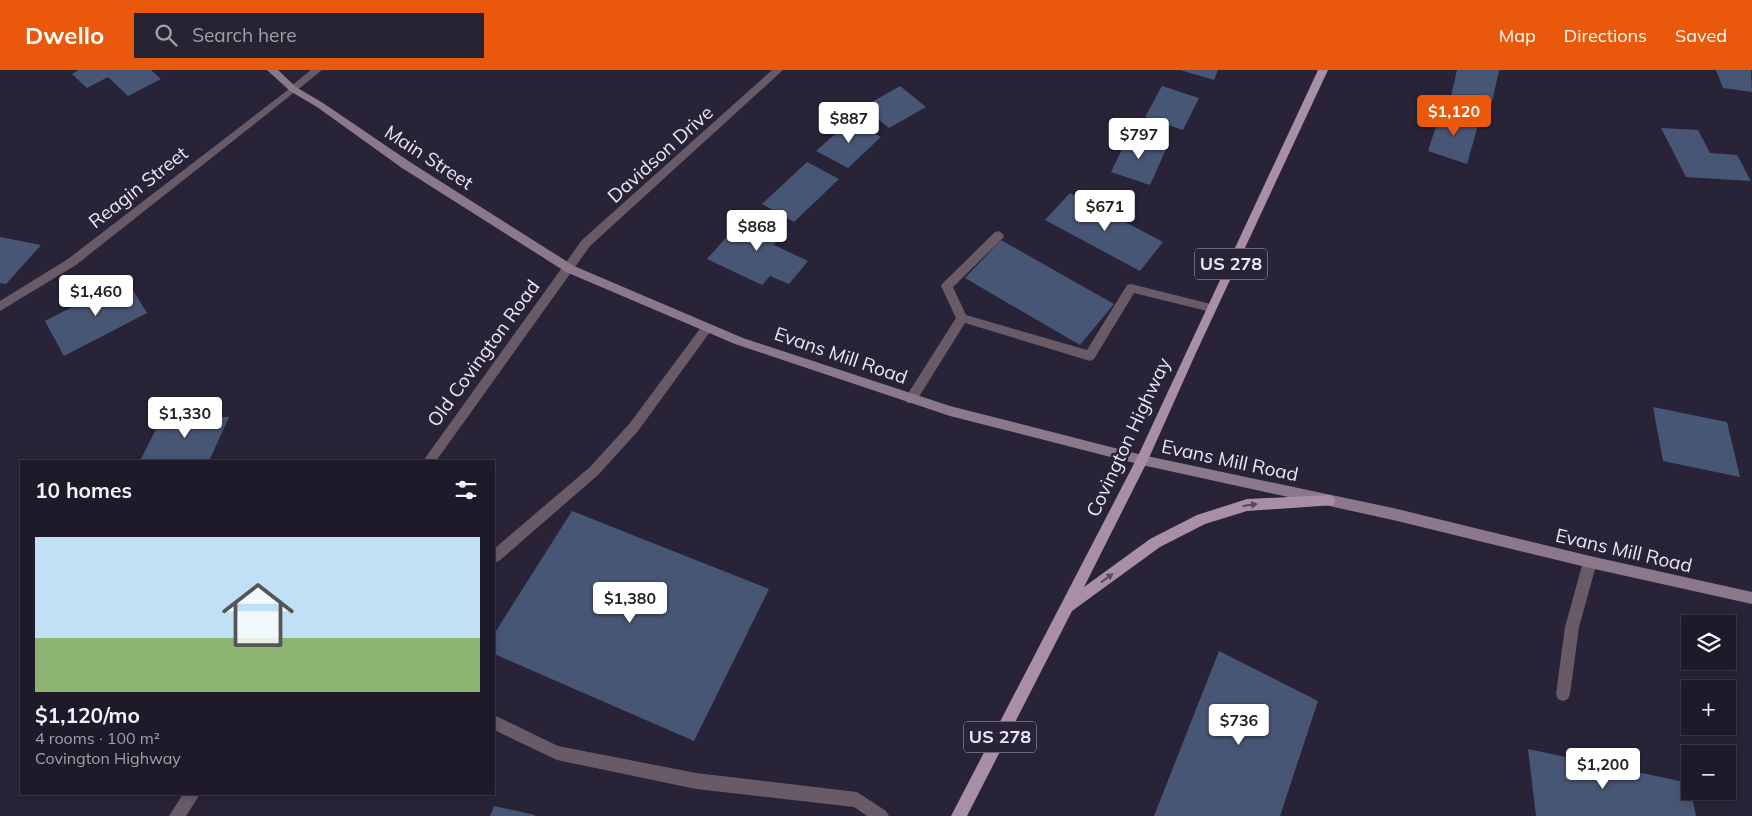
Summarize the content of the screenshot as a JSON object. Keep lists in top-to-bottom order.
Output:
{
  "streets": {
    "main road": [
      "Main Street",
      "US 278",
      "Evans Mill Road",
      "Covington Highway"
    ],
    "street": ["Davidson Drive", "Reagin Street", "Old Covington Road"]
  },
  "crossings": [
    ["Davidson Drive", "Main Street"],
    ["Davidson Drive", "Old Covington Road"],
    ["Davidson Drive", "Evans Mill Road"],
    ["Main Street", "Reagin Street"],
    ["Main Street", "Old Covington Road"],
    ["Main Street", "Evans Mill Road"],
    ["Old Covington Road", "Evans Mill Road"],
    ["Evans Mill Road", "Covington Highway"]
  ],
  "page": {
    "header": "Dwello",
    "search": "Search here",
    "nav": ["Map", "Directions", "Saved"],
    "price": [
      "$1,120",
      "$887",
      "$797",
      "$671",
      "$868",
      "$1,460",
      "$1,330",
      "$1,380",
      "$736",
      "$1,200"
    ],
    "heading": "10 homes",
    "list": [
      {
        "name": "$1,120/mo",
        "note": "4 rooms · 100 m² · Covington Highway"
      }
    ],
    "map_buttons": ["+", "−"]
  }
}
